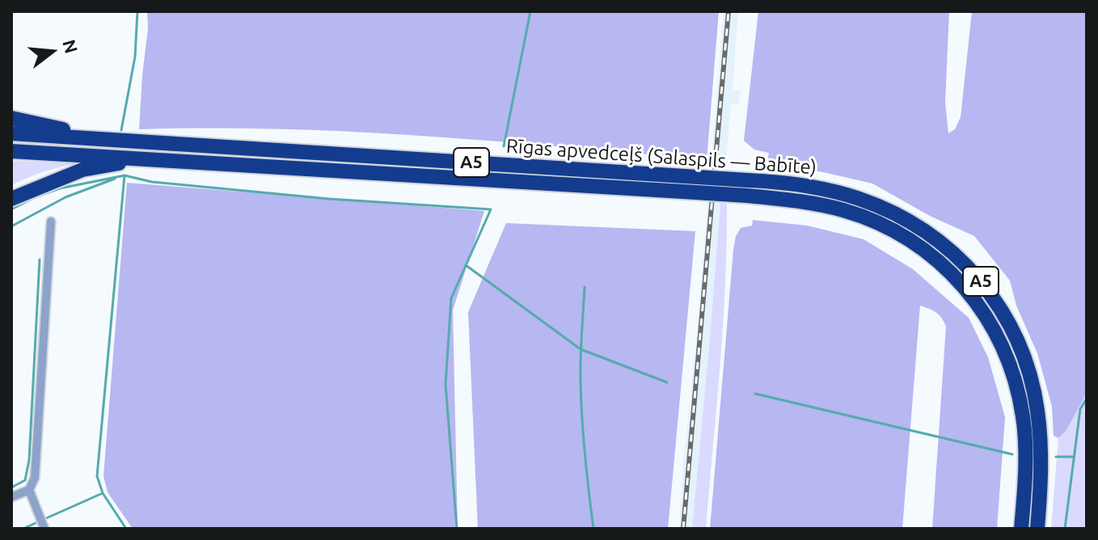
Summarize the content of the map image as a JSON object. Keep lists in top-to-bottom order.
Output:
{
  "streets": {
    "highway": ["Rīgas apvedceļš (Salaspils — Babīte)", "A5"]
  },
  "north": "right"
}
